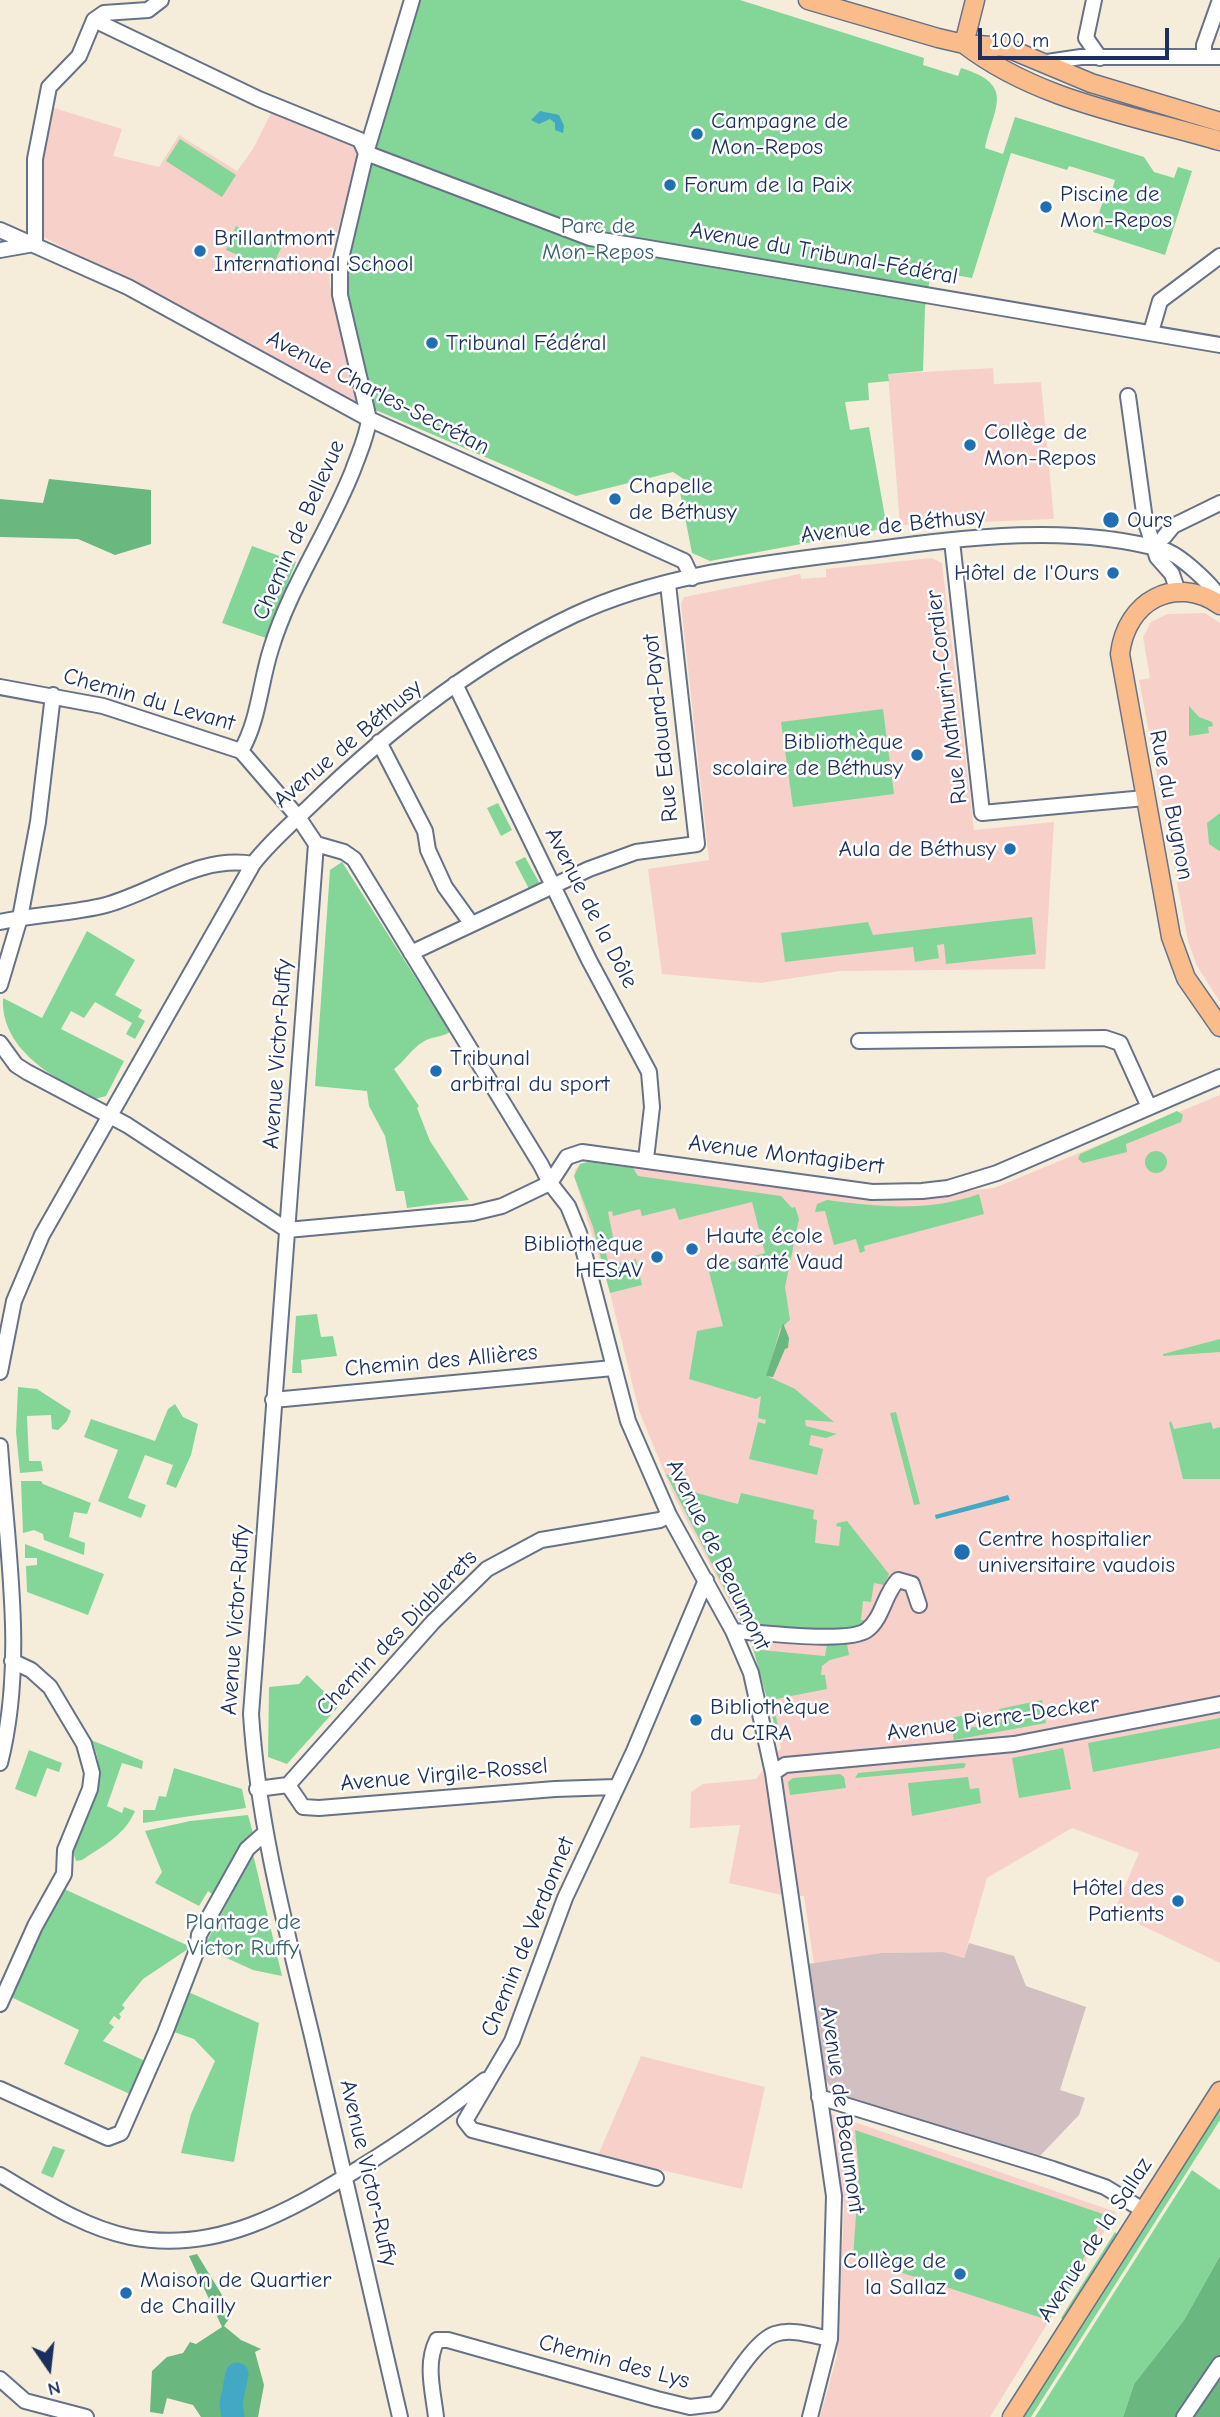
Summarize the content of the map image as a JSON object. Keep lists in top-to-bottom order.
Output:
{
  "streets": {
    "main road": ["Rue du Bugnon", "Avenue de la Sallaz"],
    "street": [
      "Avenue du Tribunal-Fédéral",
      "Avenue Charles-Secrétan",
      "Avenue de Béthusy",
      "Chemin de Bellevue",
      "Rue Mathurin-Cordier",
      "Chemin du Levant",
      "Rue Edouard-Payot",
      "Avenue de la Dôle",
      "Avenue Victor-Ruffy",
      "Avenue Montagibert",
      "Chemin des Allières",
      "Avenue de Beaumont",
      "Chemin des Diablerets",
      "Avenue Pierre-Decker",
      "Avenue Virgile-Rossel",
      "Chemin de Verdonnet",
      "Chemin des Lys"
    ]
  },
  "crossings": [
    ["Avenue du Tribunal-Fédéral", "Chemin de Bellevue"],
    ["Avenue Charles-Secrétan", "Avenue de Béthusy"],
    ["Avenue Charles-Secrétan", "Chemin de Bellevue"],
    ["Avenue de Béthusy", "Rue Mathurin-Cordier"],
    ["Avenue de Béthusy", "Chemin du Levant"],
    ["Avenue de Béthusy", "Rue Edouard-Payot"],
    ["Avenue de Béthusy", "Avenue de la Dôle"],
    ["Chemin de Bellevue", "Chemin du Levant"],
    ["Rue Mathurin-Cordier", "Rue du Bugnon"],
    ["Rue Edouard-Payot", "Avenue de la Dôle"],
    ["Avenue de la Dôle", "Avenue Montagibert"],
    ["Avenue Victor-Ruffy", "Chemin des Allières"],
    ["Avenue Victor-Ruffy", "Avenue de Beaumont"],
    ["Avenue Montagibert", "Avenue de Beaumont"],
    ["Chemin des Allières", "Avenue de Beaumont"],
    ["Avenue de Beaumont", "Chemin des Diablerets"],
    ["Avenue de Beaumont", "Avenue Pierre-Decker"],
    ["Avenue de Beaumont", "Chemin de Verdonnet"],
    ["Avenue de Beaumont", "Chemin des Lys"],
    ["Chemin des Diablerets", "Avenue Virgile-Rossel"],
    ["Avenue Virgile-Rossel", "Chemin de Verdonnet"]
  ],
  "parks": ["Parc de Mon-Repos", "Plantage de Victor Ruffy"],
  "places": [
    "Campagne de Mon-Repos",
    "Forum de la Paix",
    "Piscine de Mon-Repos",
    "Brillantmont International School",
    "Tribunal Fédéral",
    "Collège de Mon-Repos",
    "Chapelle de Béthusy",
    "Ours",
    "Hôtel de l'Ours",
    "Bibliothèque scolaire de Béthusy",
    "Aula de Béthusy",
    "Tribunal arbitral du sport",
    "Haute école de santé Vaud",
    "Bibliothèque HESAV",
    "Centre hospitalier universitaire vaudois",
    "Bibliothèque du CIRA",
    "Hôtel des Patients",
    "Collège de la Sallaz",
    "Maison de Quartier de Chailly"
  ],
  "scale_bar": "100 m",
  "north": "bottom"
}
